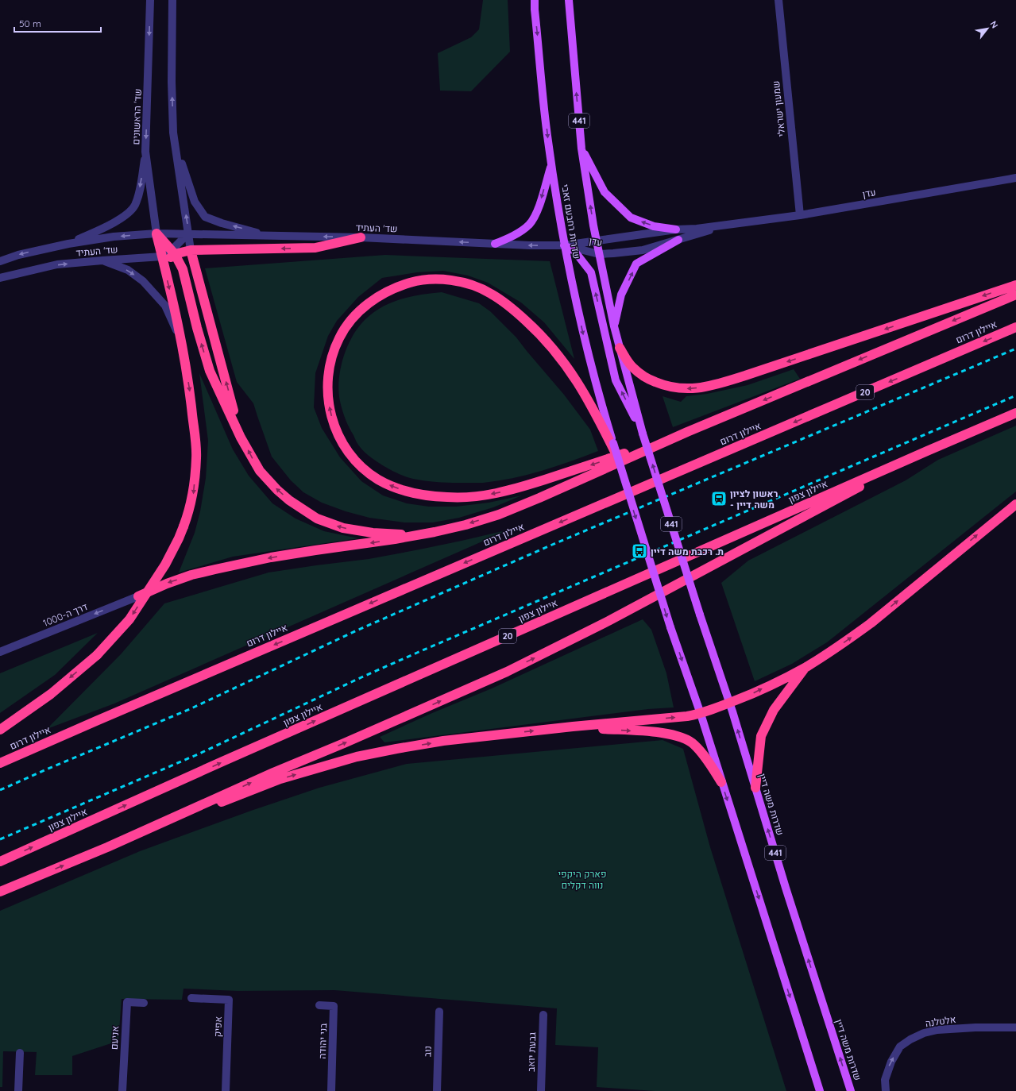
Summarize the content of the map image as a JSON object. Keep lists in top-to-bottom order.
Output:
{
  "streets": {
    "highway": ["איילון דרום", "20", "איילון צפון"],
    "main road": ["441", "שדרות רחבעם זאבי", "שדרות משה דיין"],
    "street": [
      "שמעון ישראלי",
      "שד' הראשונים",
      "עדן",
      "שד' העתיד",
      "דרך ה-1000",
      "אלטלנה",
      "אפיק",
      "אניעם",
      "בני יהודה",
      "נוב",
      "גבעת יואב"
    ]
  },
  "crossings": [
    ["שמעון ישראלי", "עדן"],
    ["שד' הראשונים", "שד' העתיד"],
    ["441", "עדן"],
    ["441", "שדרות רחבעם זאבי"],
    ["441", "שד' העתיד"],
    ["441", "שדרות משה דיין"],
    ["עדן", "שדרות רחבעם זאבי"],
    ["עדן", "שד' העתיד"],
    ["שדרות רחבעם זאבי", "שד' העתיד"]
  ],
  "one_way": ["דרך ה-1000", "אלטלנה"],
  "parks": ["פארק היקפי נווה דקלים"],
  "places": {
    "station": ["ראשון לציון - משה דיין"],
    "bus stop": ["ת. רכבת משה דיין"]
  },
  "scale_bar": "50 m",
  "north": "top right"
}
